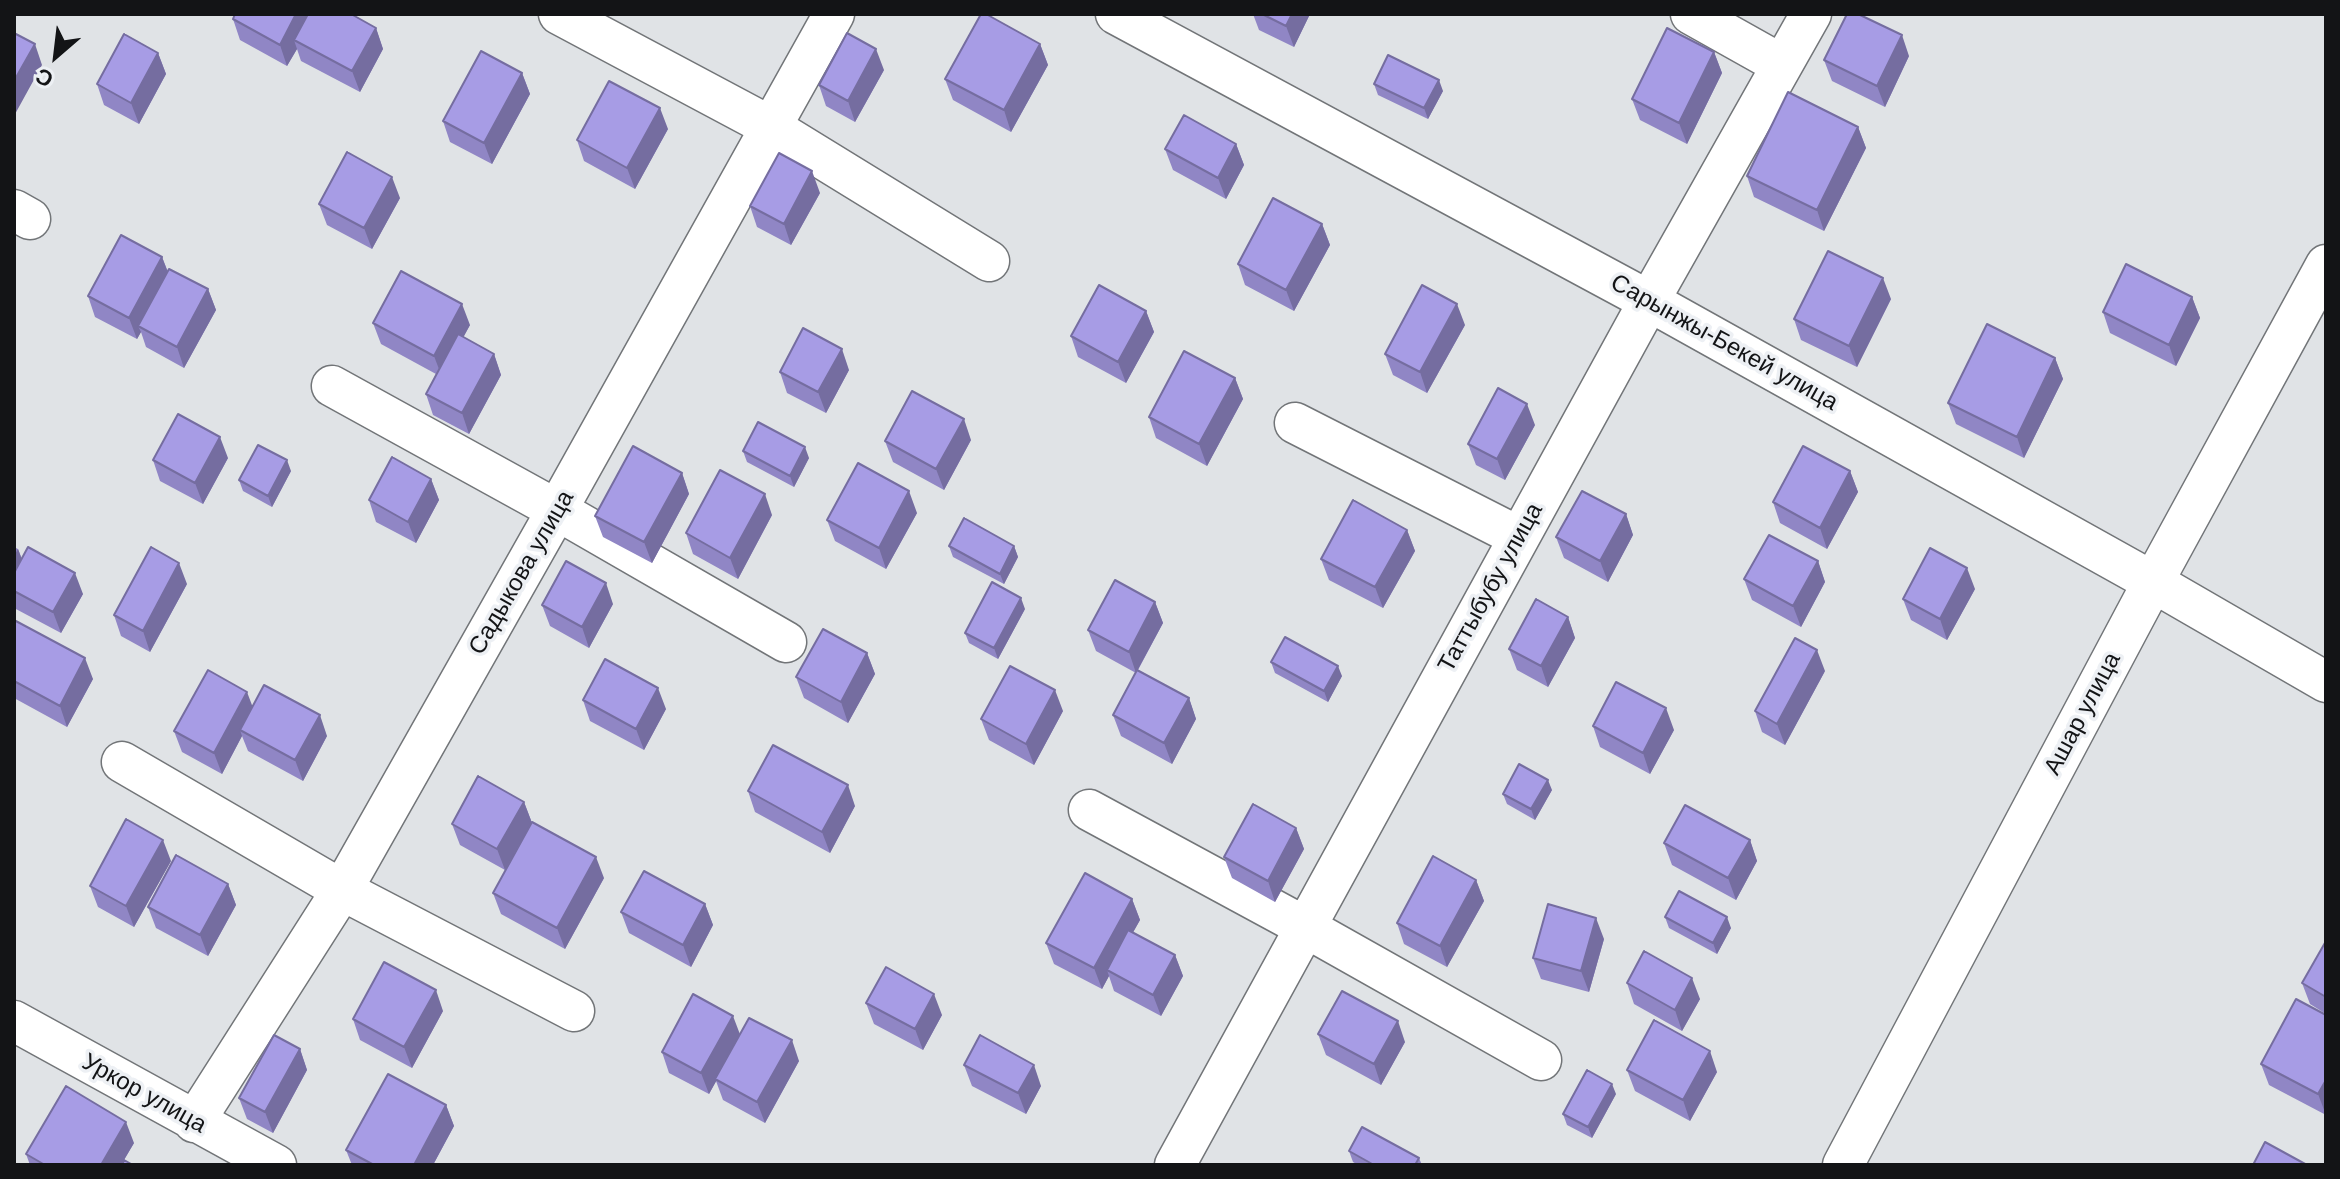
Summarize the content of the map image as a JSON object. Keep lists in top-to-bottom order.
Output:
{
  "streets": {
    "street": [
      "Сарынжы-Бекей улица",
      "Садыкова улица",
      "Таттыбубу улица",
      "Ашар улица",
      "Уркор улица"
    ]
  },
  "crossings": [
    ["Сарынжы-Бекей улица", "Таттыбубу улица"],
    ["Сарынжы-Бекей улица", "Ашар улица"],
    ["Садыкова улица", "Уркор улица"]
  ],
  "north": "bottom left"
}
